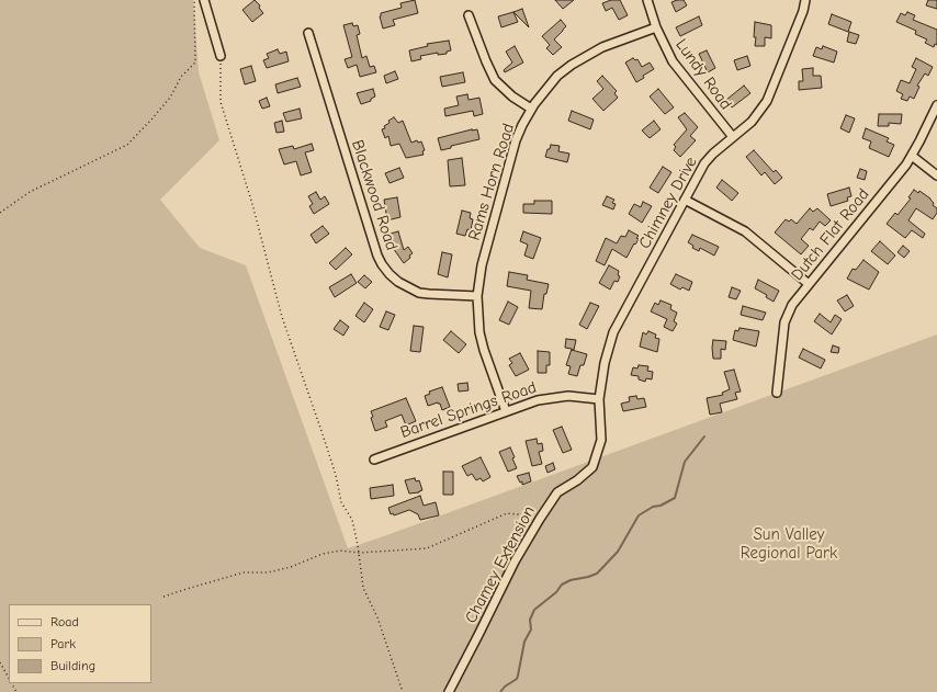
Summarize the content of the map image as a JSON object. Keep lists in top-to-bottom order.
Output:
{
  "streets": {
    "street": [
      "Lundy Road",
      "Rams Horn Road",
      "Blackwood Road",
      "Chimney Drive",
      "Dutch Flat Road",
      "Barrel Springs Road",
      "Chamey Extension"
    ]
  },
  "crossings": [
    ["Lundy Road", "Rams Horn Road"],
    ["Lundy Road", "Chimney Drive"],
    ["Rams Horn Road", "Blackwood Road"],
    ["Rams Horn Road", "Barrel Springs Road"],
    ["Chimney Drive", "Barrel Springs Road"],
    ["Chimney Drive", "Chamey Extension"]
  ],
  "parks": ["Sun Valley Regional Park"],
  "legend": ["Road", "Park", "Building"]
}
